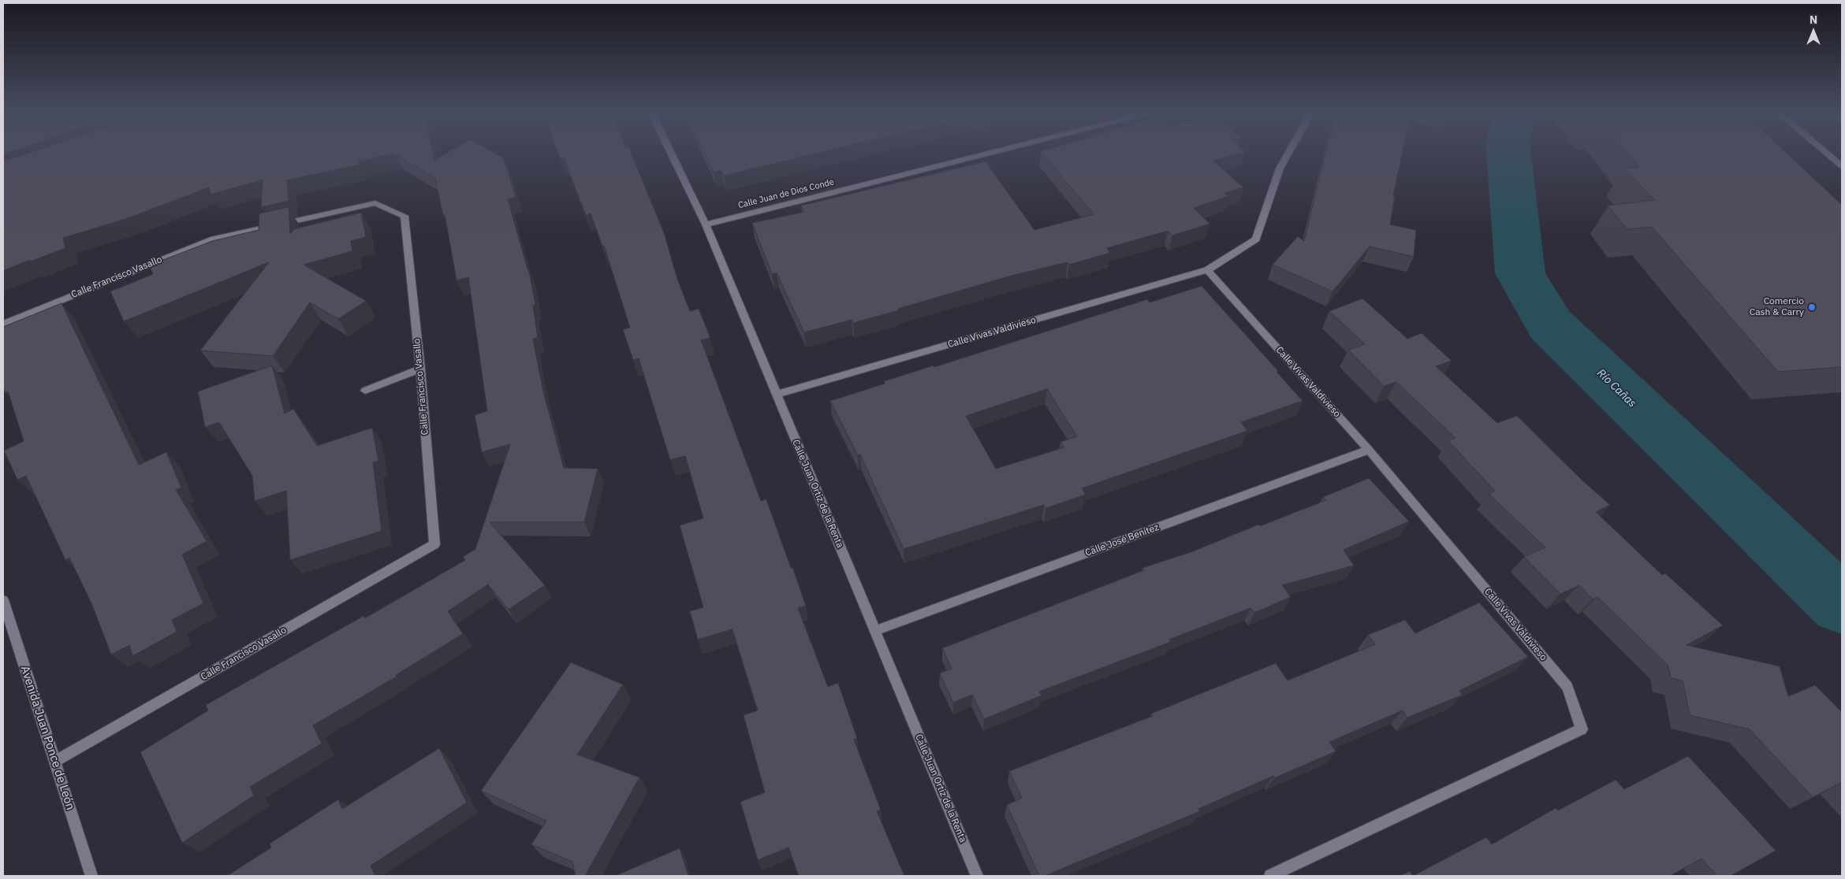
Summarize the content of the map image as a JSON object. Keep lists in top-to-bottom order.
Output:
{
  "streets": {
    "street": [
      "Calle Juan de Dios Conde",
      "Calle Francisco Vasallo",
      "Calle Vivas Valdivieso",
      "Calle Juan Ortiz de la Renta",
      "Calle José Benítez",
      "Avenida Juan Ponce de León"
    ]
  },
  "crossings": [
    ["Calle Juan de Dios Conde", "Calle Juan Ortiz de la Renta"],
    ["Calle Francisco Vasallo", "Avenida Juan Ponce de León"],
    ["Calle Vivas Valdivieso", "Calle Juan Ortiz de la Renta"],
    ["Calle Vivas Valdivieso", "Calle José Benítez"],
    ["Calle Juan Ortiz de la Renta", "Calle José Benítez"]
  ],
  "water": ["Río Cañas"],
  "places": ["Comercio Cash & Carry"],
  "north": "top"
}
